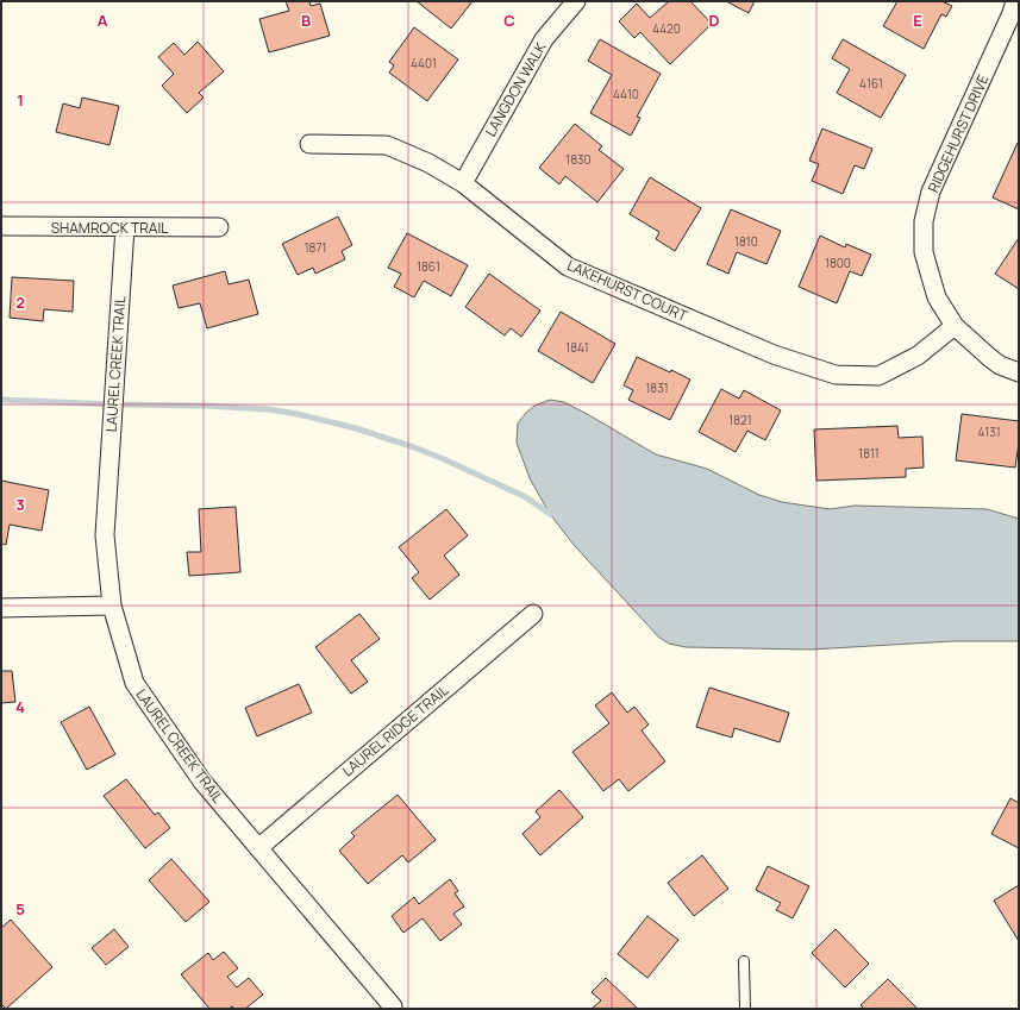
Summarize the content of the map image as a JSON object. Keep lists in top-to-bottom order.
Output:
{
  "streets": {
    "street": [
      "LANGDON WALK",
      "RIDGEHURST DRIVE",
      "SHAMROCK TRAIL",
      "LAKEHURST COURT",
      "LAUREL CREEK TRAIL",
      "LAUREL RIDGE TRAIL"
    ]
  },
  "crossings": [
    ["LANGDON WALK", "LAKEHURST COURT"],
    ["RIDGEHURST DRIVE", "LAKEHURST COURT"],
    ["SHAMROCK TRAIL", "LAUREL CREEK TRAIL"],
    ["LAUREL CREEK TRAIL", "LAUREL RIDGE TRAIL"]
  ],
  "house_numbers": [
    "4420",
    "4401",
    "4161",
    "4410",
    "1830",
    "1810",
    "1871",
    "1800",
    "1861",
    "1841",
    "1831",
    "1821",
    "4131",
    "1811"
  ],
  "grid": {
    "columns": [
      "A",
      "B",
      "C",
      "D",
      "E"
    ],
    "rows": [
      "1",
      "2",
      "3",
      "4",
      "5"
    ]
  }
}
